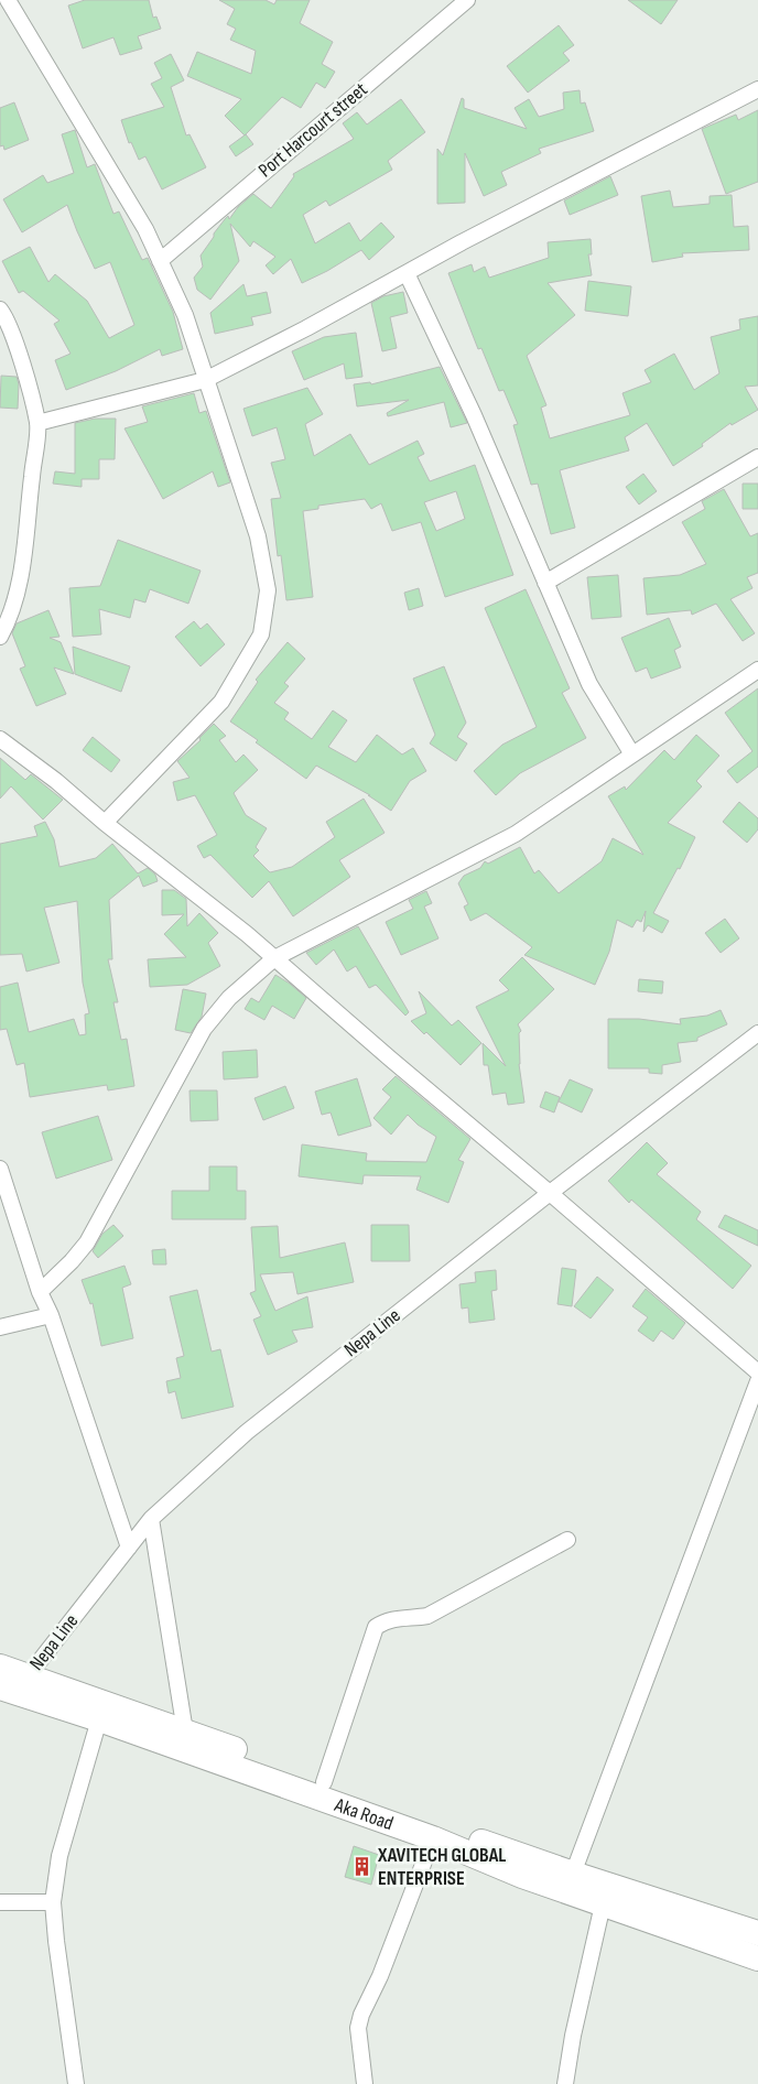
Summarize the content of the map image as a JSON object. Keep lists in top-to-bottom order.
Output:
{
  "streets": {
    "main road": ["Aka Road"],
    "street": ["Port Harcourt street", "Nepa Line"]
  },
  "crossings": [
    ["Nepa Line", "Aka Road"]
  ],
  "places": {
    "building": ["XAVITECH GLOBAL ENTERPRISE"]
  }
}
